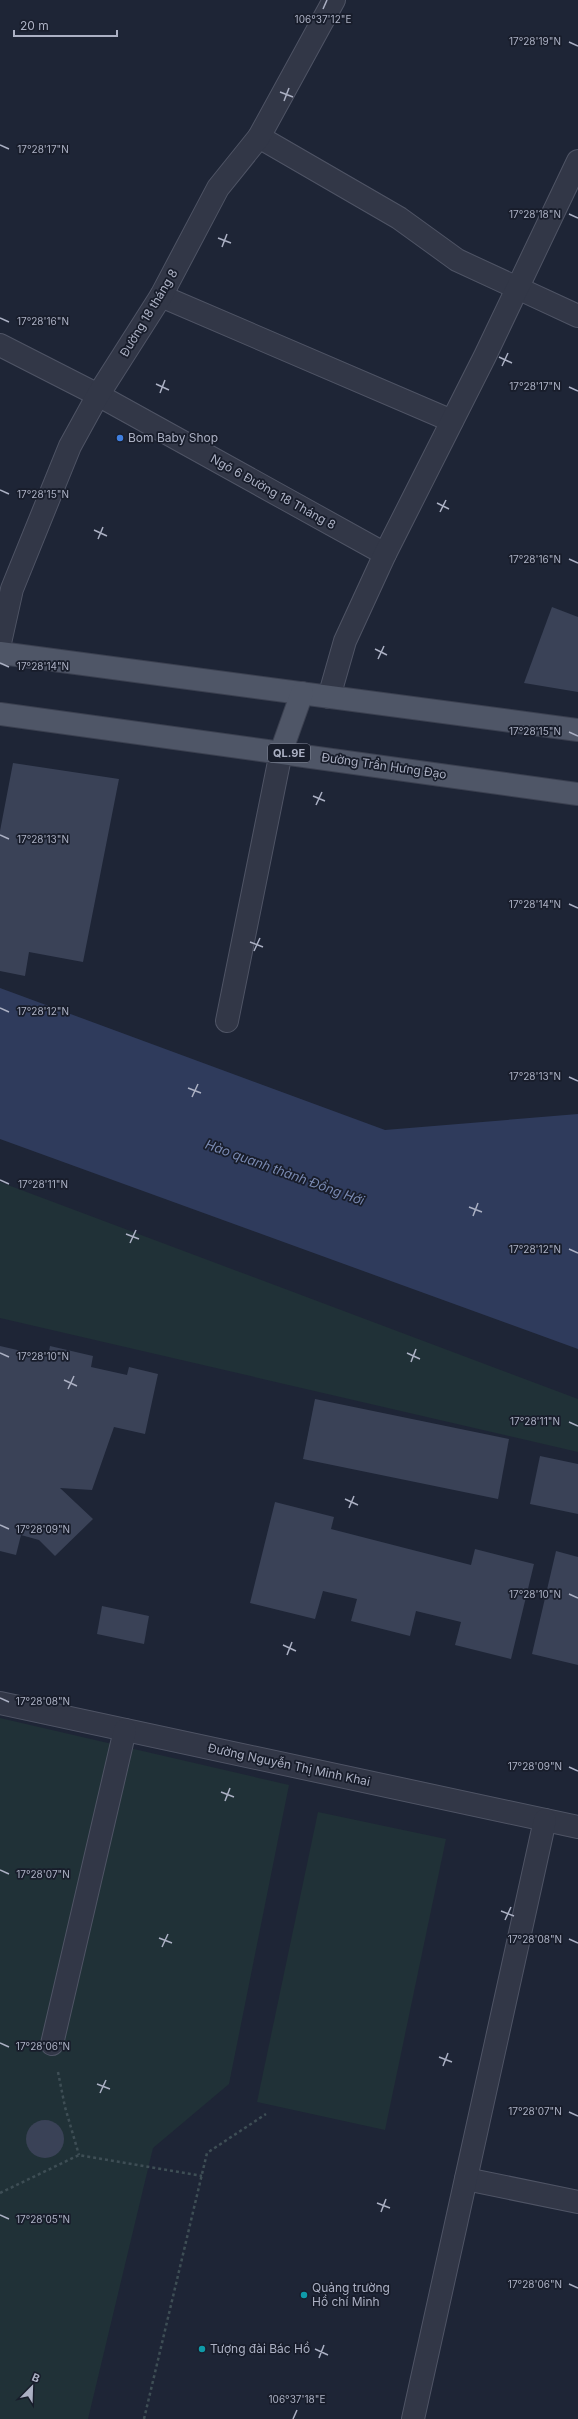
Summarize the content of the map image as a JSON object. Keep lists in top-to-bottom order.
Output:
{
  "streets": {
    "main road": ["QL.9E", "Đường Trần Hưng Đạo"],
    "street": ["Đường 18 tháng 8", "Ngõ 6 Đường 18 Tháng 8", "Đường Nguyễn Thị Minh Khai"]
  },
  "crossings": [
    ["Đường 18 tháng 8", "Ngõ 6 Đường 18 Tháng 8"]
  ],
  "water": ["Hào quanh thành Đồng Hới"],
  "places": ["Bom Baby Shop", "Quảng trường Hồ chí Minh", "Tượng đài Bác Hồ"],
  "scale_bar": "20 m",
  "north": "top right",
  "coordinates": [
    "106°37'12\"E",
    "17°28'19\"N",
    "17°28'17\"N",
    "17°28'18\"N",
    "17°28'16\"N",
    "17°28'15\"N",
    "17°28'14\"N",
    "17°28'13\"N",
    "17°28'12\"N",
    "17°28'11\"N",
    "17°28'10\"N",
    "17°28'09\"N",
    "17°28'08\"N",
    "17°28'07\"N",
    "17°28'06\"N",
    "17°28'05\"N",
    "106°37'18\"E"
  ]
}
